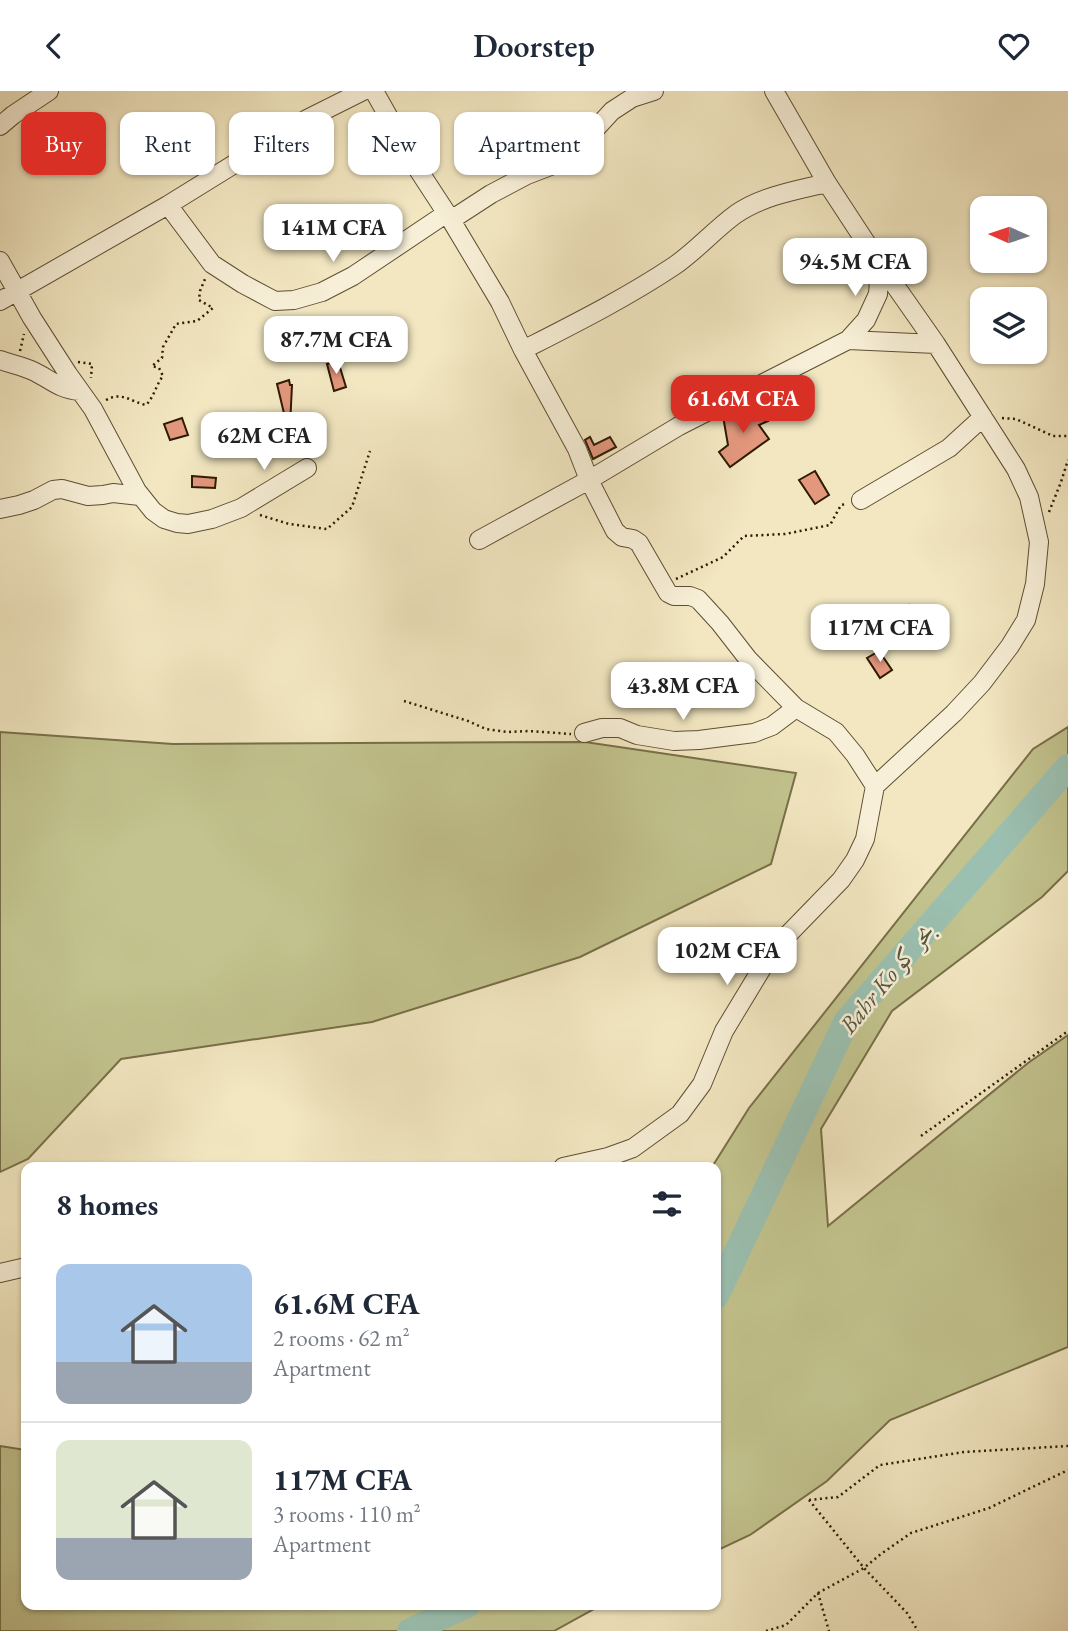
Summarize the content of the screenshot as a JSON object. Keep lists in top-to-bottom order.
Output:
{
  "water": ["Bahr Ko بحر كو"],
  "north": "left",
  "page": {
    "header": "Doorstep",
    "chip": [
      "Buy",
      "Rent",
      "Filters",
      "New",
      "Apartment"
    ],
    "price": [
      "141M CFA",
      "94.5M CFA",
      "87.7M CFA",
      "61.6M CFA",
      "62M CFA",
      "117M CFA",
      "43.8M CFA",
      "102M CFA"
    ],
    "heading": "8 homes",
    "list": [
      {
        "name": "61.6M CFA",
        "note": "2 rooms · 62 m² · Apartment"
      },
      {
        "name": "117M CFA",
        "note": "3 rooms · 110 m² · Apartment"
      }
    ]
  }
}
